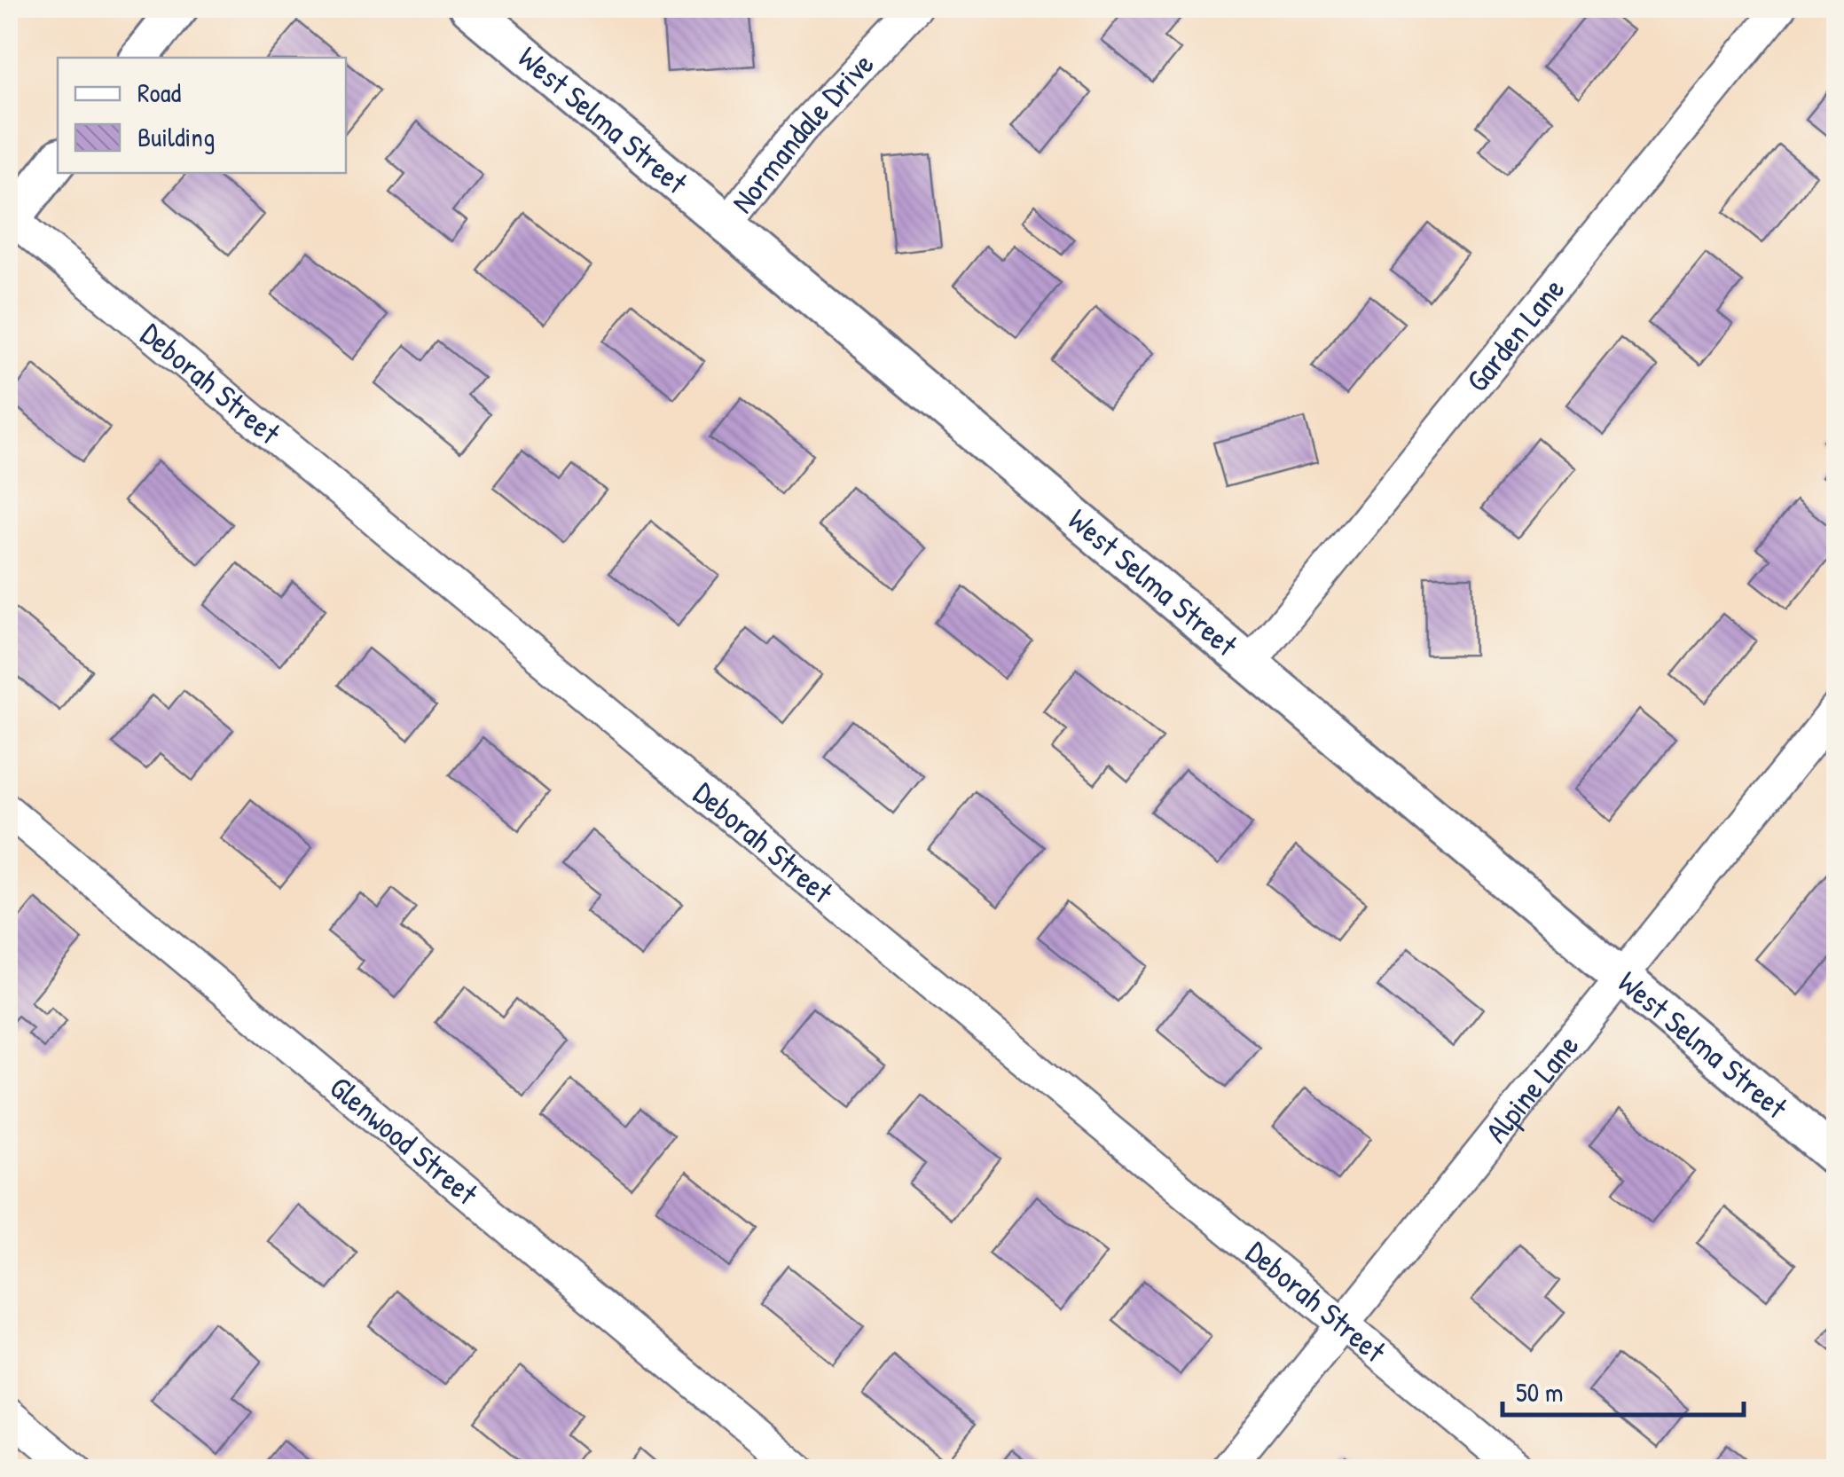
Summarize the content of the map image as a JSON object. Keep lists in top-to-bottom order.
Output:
{
  "streets": {
    "street": [
      "West Selma Street",
      "Normandale Drive",
      "Garden Lane",
      "Deborah Street",
      "Alpine Lane",
      "Glenwood Street"
    ]
  },
  "crossings": [
    ["West Selma Street", "Normandale Drive"],
    ["West Selma Street", "Garden Lane"],
    ["West Selma Street", "Alpine Lane"],
    ["Deborah Street", "Alpine Lane"]
  ],
  "legend": ["Road", "Building"],
  "scale_bar": "50 m"
}
